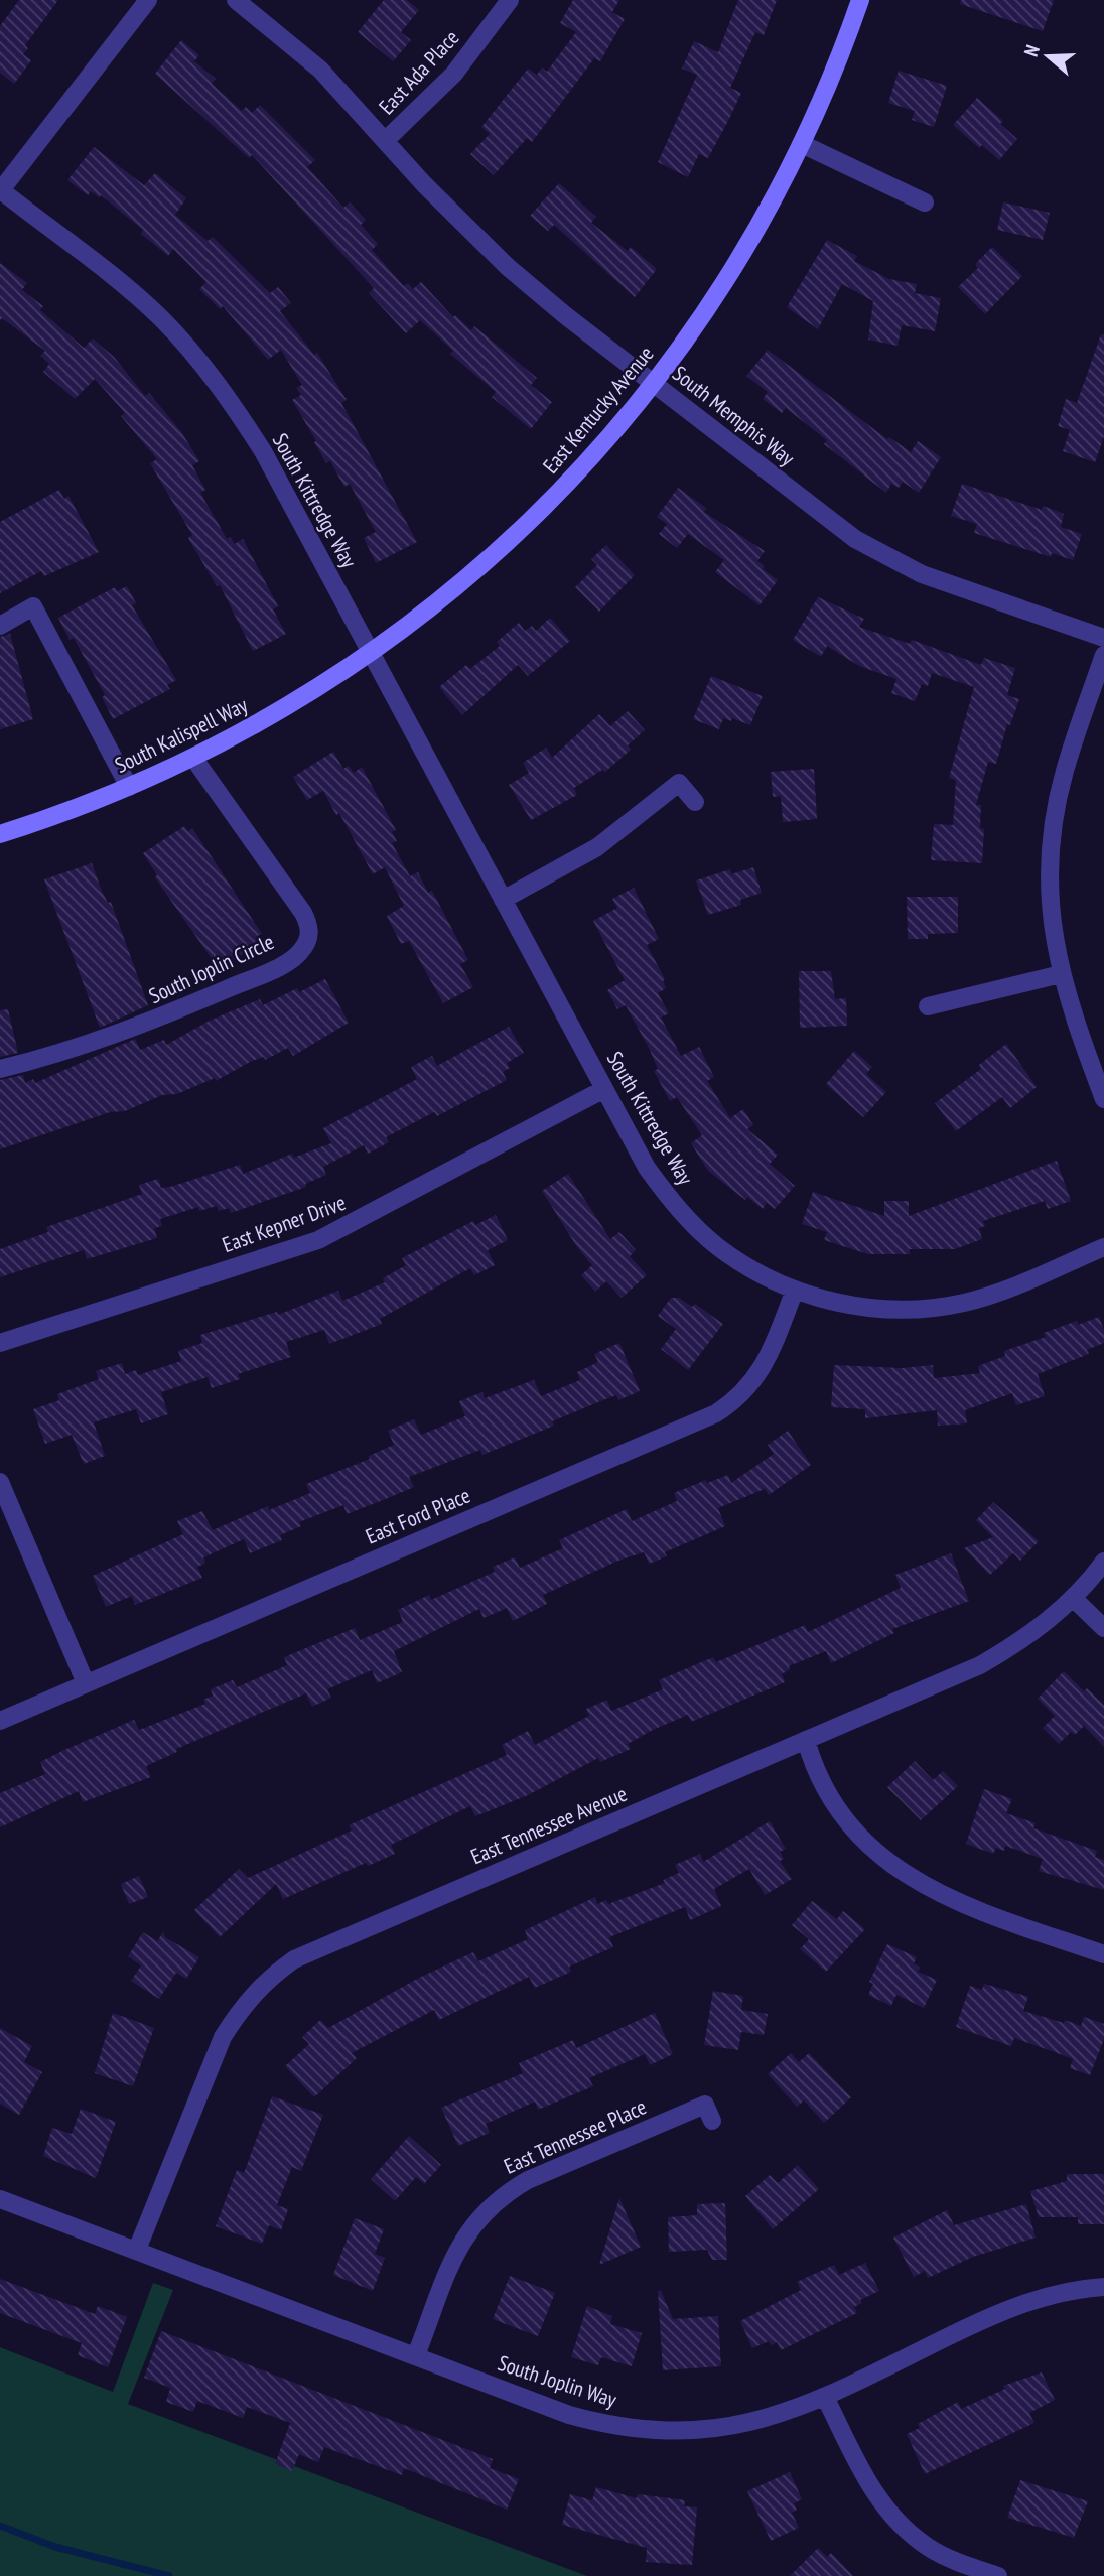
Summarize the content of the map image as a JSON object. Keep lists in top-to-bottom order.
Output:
{
  "streets": {
    "street": [
      "East Ada Place",
      "East Kentucky Avenue",
      "South Memphis Way",
      "South Kittredge Way",
      "South Kalispell Way",
      "South Joplin Circle",
      "East Kepner Drive",
      "East Ford Place",
      "East Tennessee Avenue",
      "East Tennessee Place",
      "South Joplin Way"
    ]
  },
  "crossings": [
    ["East Ada Place", "South Memphis Way"],
    ["East Kentucky Avenue", "South Memphis Way"],
    ["East Kentucky Avenue", "South Kittredge Way"],
    ["East Kentucky Avenue", "South Kalispell Way"],
    ["South Kittredge Way", "South Kalispell Way"],
    ["South Kittredge Way", "East Kepner Drive"],
    ["South Kittredge Way", "East Ford Place"],
    ["South Kalispell Way", "South Joplin Circle"],
    ["East Tennessee Avenue", "South Joplin Way"],
    ["East Tennessee Place", "South Joplin Way"]
  ],
  "north": "left"
}
